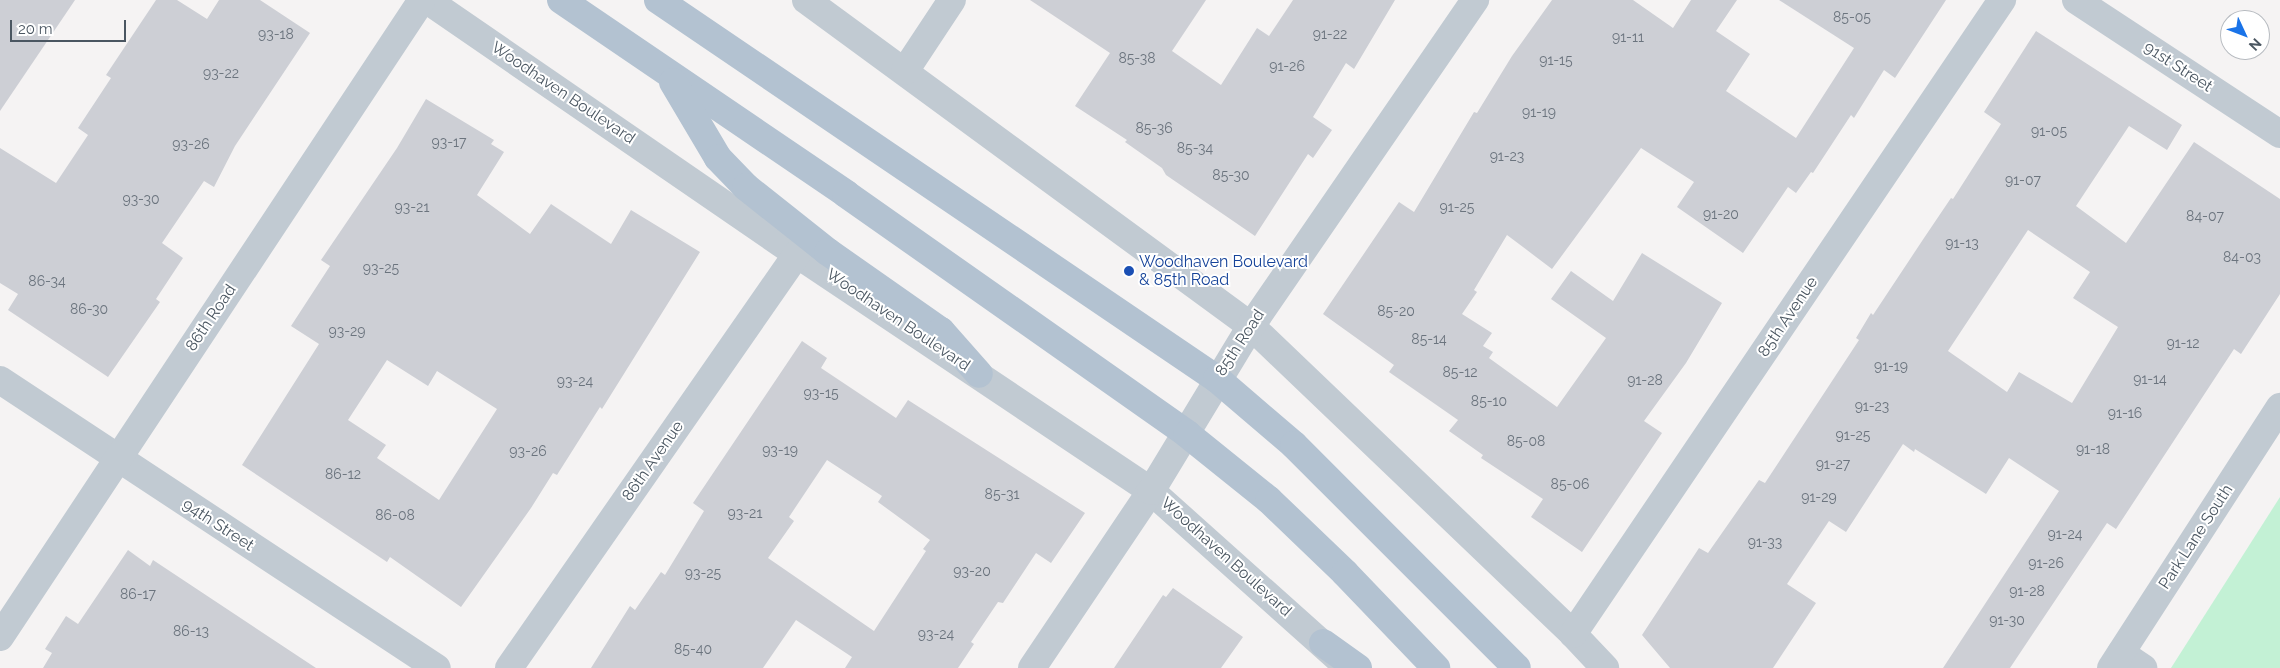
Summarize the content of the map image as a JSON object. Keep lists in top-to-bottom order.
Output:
{
  "streets": {
    "street": [
      "91st Street",
      "Woodhaven Boulevard",
      "85th Avenue",
      "86th Road",
      "85th Road",
      "86th Avenue",
      "94th Street",
      "Park Lane South"
    ]
  },
  "crossings": [
    ["Woodhaven Boulevard", "85th Road"],
    ["Woodhaven Boulevard", "86th Avenue"],
    ["86th Road", "94th Street"]
  ],
  "places": ["Woodhaven Boulevard & 85th Road"],
  "house_numbers": [
    "85-05",
    "93-18",
    "91-22",
    "91-11",
    "85-38",
    "91-15",
    "91-26",
    "93-22",
    "91-19",
    "85-36",
    "91-05",
    "93-17",
    "93-26",
    "85-34",
    "91-23",
    "85-30",
    "91-07",
    "93-30",
    "93-21",
    "91-25",
    "91-20",
    "84-07",
    "91-13",
    "84-03",
    "93-25",
    "86-34",
    "86-30",
    "85-20",
    "93-29",
    "85-14",
    "91-12",
    "91-19",
    "85-12",
    "91-14",
    "91-28",
    "93-24",
    "93-15",
    "85-10",
    "91-23",
    "91-16",
    "91-25",
    "85-08",
    "91-18",
    "93-19",
    "93-26",
    "91-27",
    "86-12",
    "85-06",
    "85-31",
    "91-29",
    "93-21",
    "86-08",
    "91-24",
    "91-33",
    "91-26",
    "93-20",
    "93-25",
    "91-28",
    "86-17",
    "91-30",
    "86-13",
    "93-24",
    "85-40"
  ],
  "scale_bar": "20 m",
  "north": "bottom right"
}
